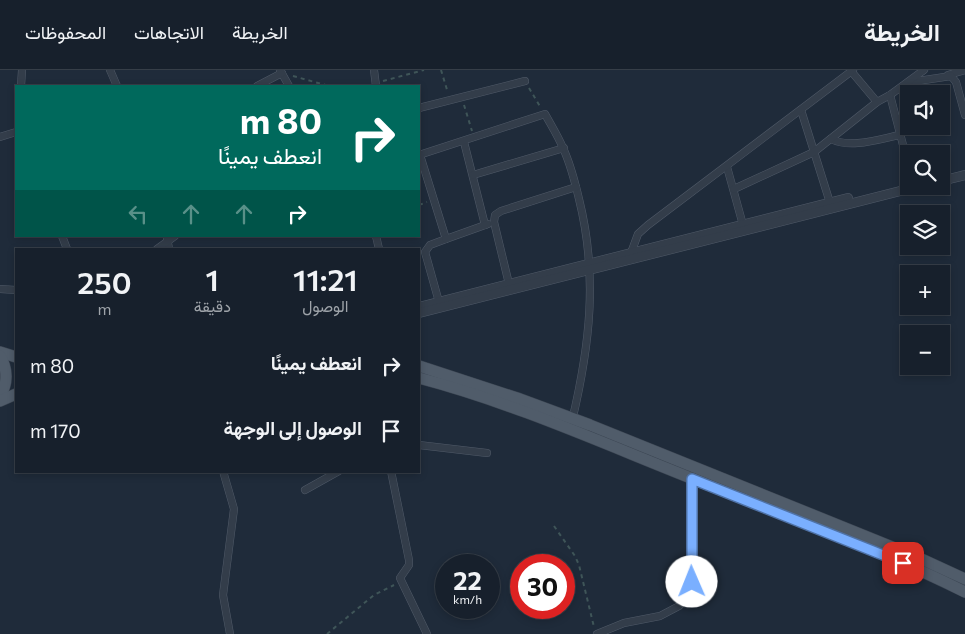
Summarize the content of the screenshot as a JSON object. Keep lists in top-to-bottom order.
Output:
{
  "page": {
    "header": "الخريطة",
    "nav": ["الخريطة", "الاتجاهات", "المحفوظات"],
    "map_buttons": ["+", "−"],
    "turn": ["80 m", "انعطف يمينًا"],
    "eta": [
      "11:21",
      "الوصول",
      "1",
      "دقيقة",
      "250",
      "m"
    ],
    "list": [
      {
        "name": "انعطف يمينًا",
        "value": "80 m"
      },
      {
        "name": "الوصول إلى الوجهة",
        "value": "170 m"
      }
    ],
    "speed": "22 km/h",
    "limit": "30"
  }
}
